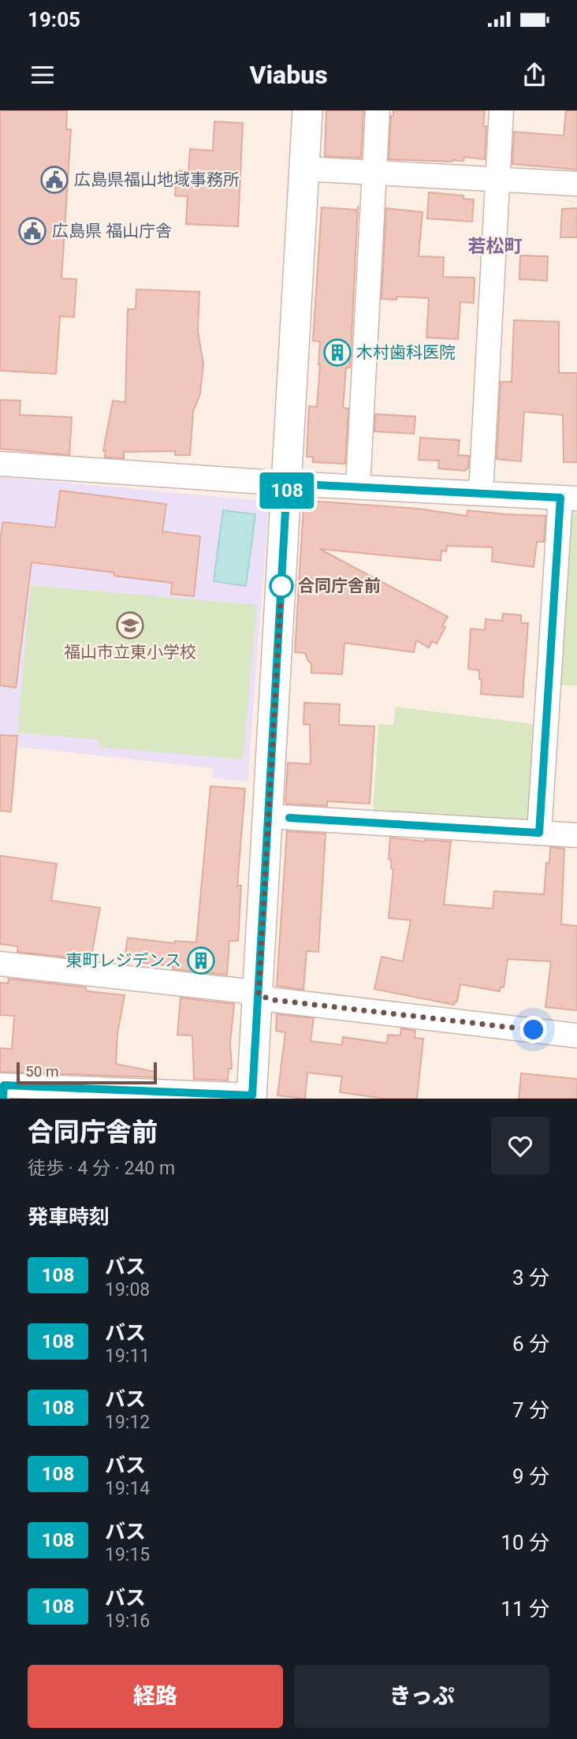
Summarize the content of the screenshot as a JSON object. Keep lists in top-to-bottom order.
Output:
{
  "districts": ["若松町"],
  "places": {
    "public building": ["広島県福山地域事務所", "広島県 福山庁舎"],
    "building": ["木村歯科医院", "東町レジデンス"],
    "other": ["合同庁舎前"],
    "school or university": ["福山市立東小学校"]
  },
  "lines": ["bus line 108"],
  "scale_bar": "50 m",
  "page": {
    "status": "19:05",
    "header": "Viabus",
    "on_map": "108",
    "scale": "50 m",
    "heading": [
      ["合同庁舎前", "徒歩 · 4 分 · 240 m"],
      "発車時刻"
    ],
    "list": [
      {
        "mark": "108",
        "name": "バス",
        "note": "19:08",
        "value": "3 分"
      },
      {
        "mark": "108",
        "name": "バス",
        "note": "19:11",
        "value": "6 分"
      },
      {
        "mark": "108",
        "name": "バス",
        "note": "19:12",
        "value": "7 分"
      },
      {
        "mark": "108",
        "name": "バス",
        "note": "19:14",
        "value": "9 分"
      },
      {
        "mark": "108",
        "name": "バス",
        "note": "19:15",
        "value": "10 分"
      },
      {
        "mark": "108",
        "name": "バス",
        "note": "19:16",
        "value": "11 分"
      }
    ],
    "buttons": ["経路", "きっぷ"]
  }
}
